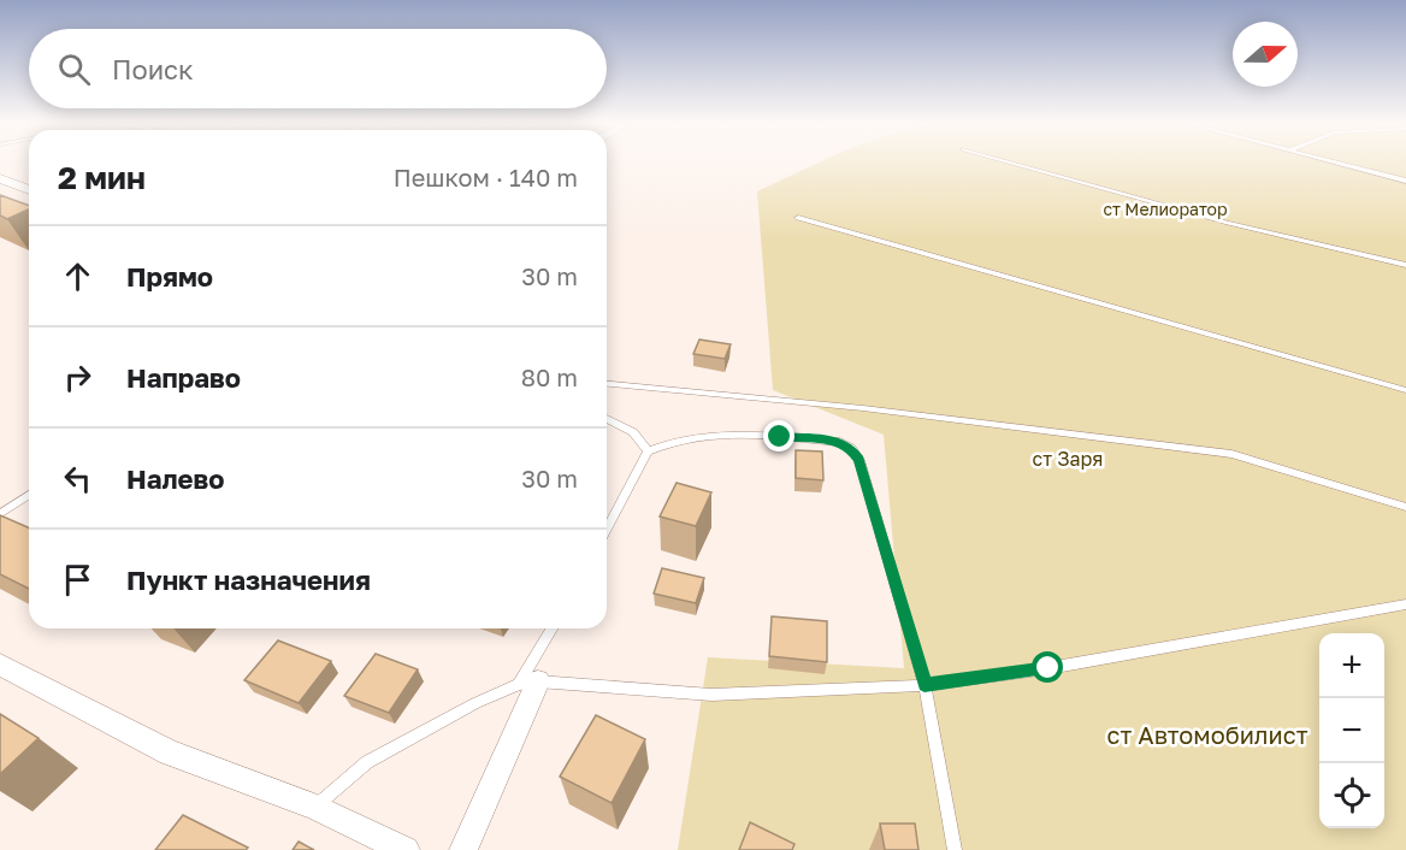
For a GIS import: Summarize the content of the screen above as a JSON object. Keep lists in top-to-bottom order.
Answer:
{
  "parks": ["ст Мелиоратор", "ст Заря", "ст Автомобилист"],
  "north": "right",
  "page": {
    "search": "Поиск",
    "heading": ["2 мин", "Пешком · 140 m"],
    "list": [
      ["Прямо", "30 m"],
      ["Направо", "80 m"],
      ["Налево", "30 m"],
      "Пункт назначения"
    ],
    "map_buttons": ["+", "−"]
  }
}
